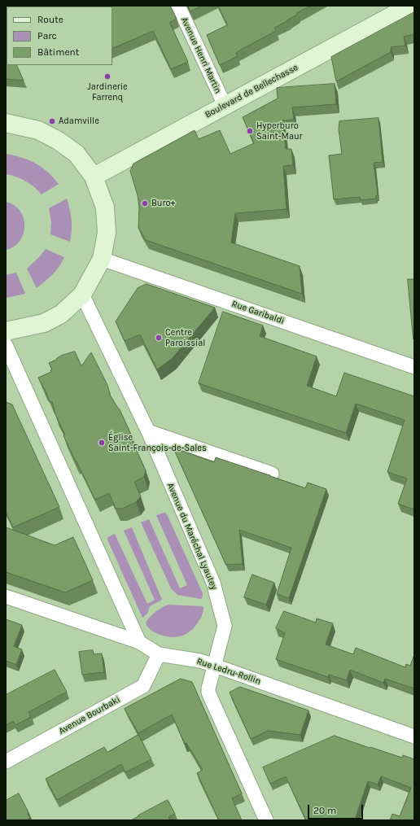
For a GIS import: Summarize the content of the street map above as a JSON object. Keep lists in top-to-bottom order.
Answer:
{
  "streets": {
    "street": [
      "Avenue Henri Martin",
      "Boulevard de Bellechasse",
      "Rue Garibaldi",
      "Avenue du Maréchal Lyautey",
      "Rue Ledru-Rollin",
      "Avenue Bourbaki"
    ]
  },
  "crossings": [
    ["Avenue Henri Martin", "Boulevard de Bellechasse"],
    ["Avenue du Maréchal Lyautey", "Rue Ledru-Rollin"],
    ["Rue Ledru-Rollin", "Avenue Bourbaki"]
  ],
  "places": [
    "Jardinerie Farrenq",
    "Adamville",
    "Hyperburo Saint-Maur",
    "Buro+",
    "Centre Paroissial",
    "Église Saint-François-de-Sales"
  ],
  "legend": ["Route", "Parc", "Bâtiment"],
  "scale_bar": "20 m"
}
